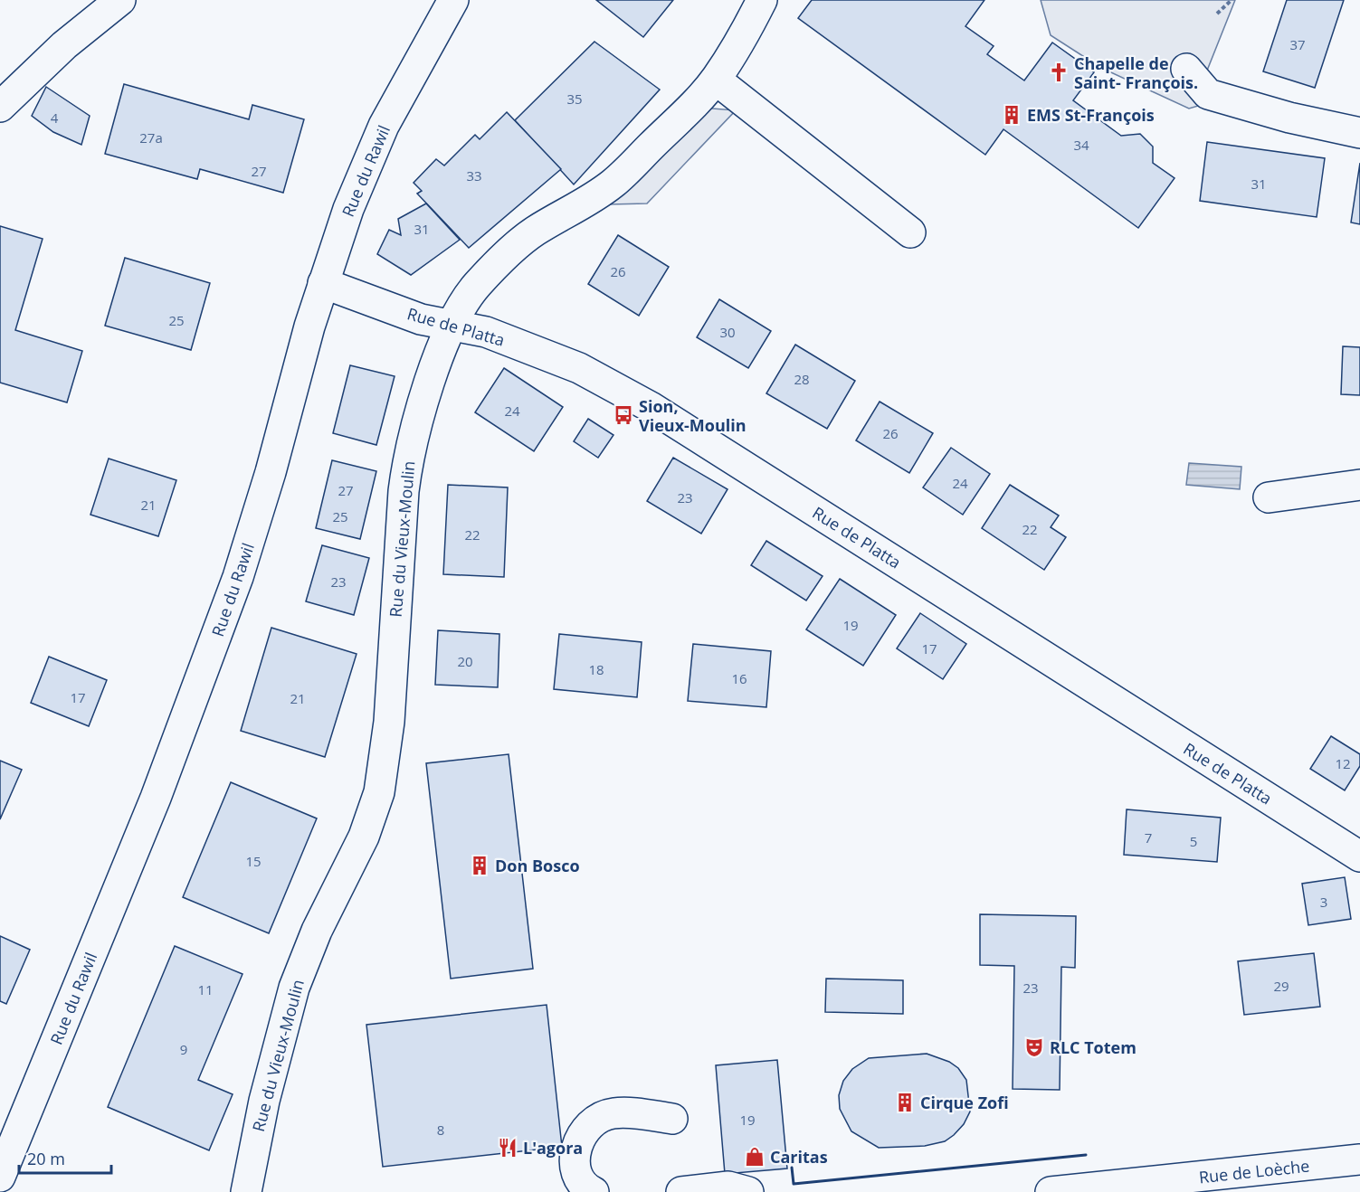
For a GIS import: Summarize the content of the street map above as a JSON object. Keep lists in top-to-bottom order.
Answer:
{
  "streets": {
    "street": [
      "Rue du Rawil",
      "Rue de Platta",
      "Rue du Vieux-Moulin",
      "Rue de Loèche"
    ]
  },
  "crossings": [
    ["Rue du Rawil", "Rue de Platta"],
    ["Rue de Platta", "Rue du Vieux-Moulin"]
  ],
  "places": {
    "church": ["Chapelle de Saint- François."],
    "building": ["EMS St-François", "Don Bosco", "Cirque Zofi"],
    "bus stop": ["Sion, Vieux-Moulin"],
    "theatre": ["RLC Totem"],
    "restaurant": ["L'agora"],
    "shop": ["Caritas"]
  },
  "house_numbers": [
    "37",
    "35",
    "4",
    "27a",
    "34",
    "27",
    "33",
    "31",
    "31",
    "26",
    "25",
    "30",
    "28",
    "24",
    "26",
    "24",
    "27",
    "23",
    "21",
    "25",
    "22",
    "22",
    "23",
    "19",
    "17",
    "20",
    "18",
    "16",
    "17",
    "21",
    "12",
    "7",
    "5",
    "15",
    "3",
    "29",
    "23",
    "11",
    "9",
    "19",
    "8"
  ],
  "scale_bar": "20 m"
}
